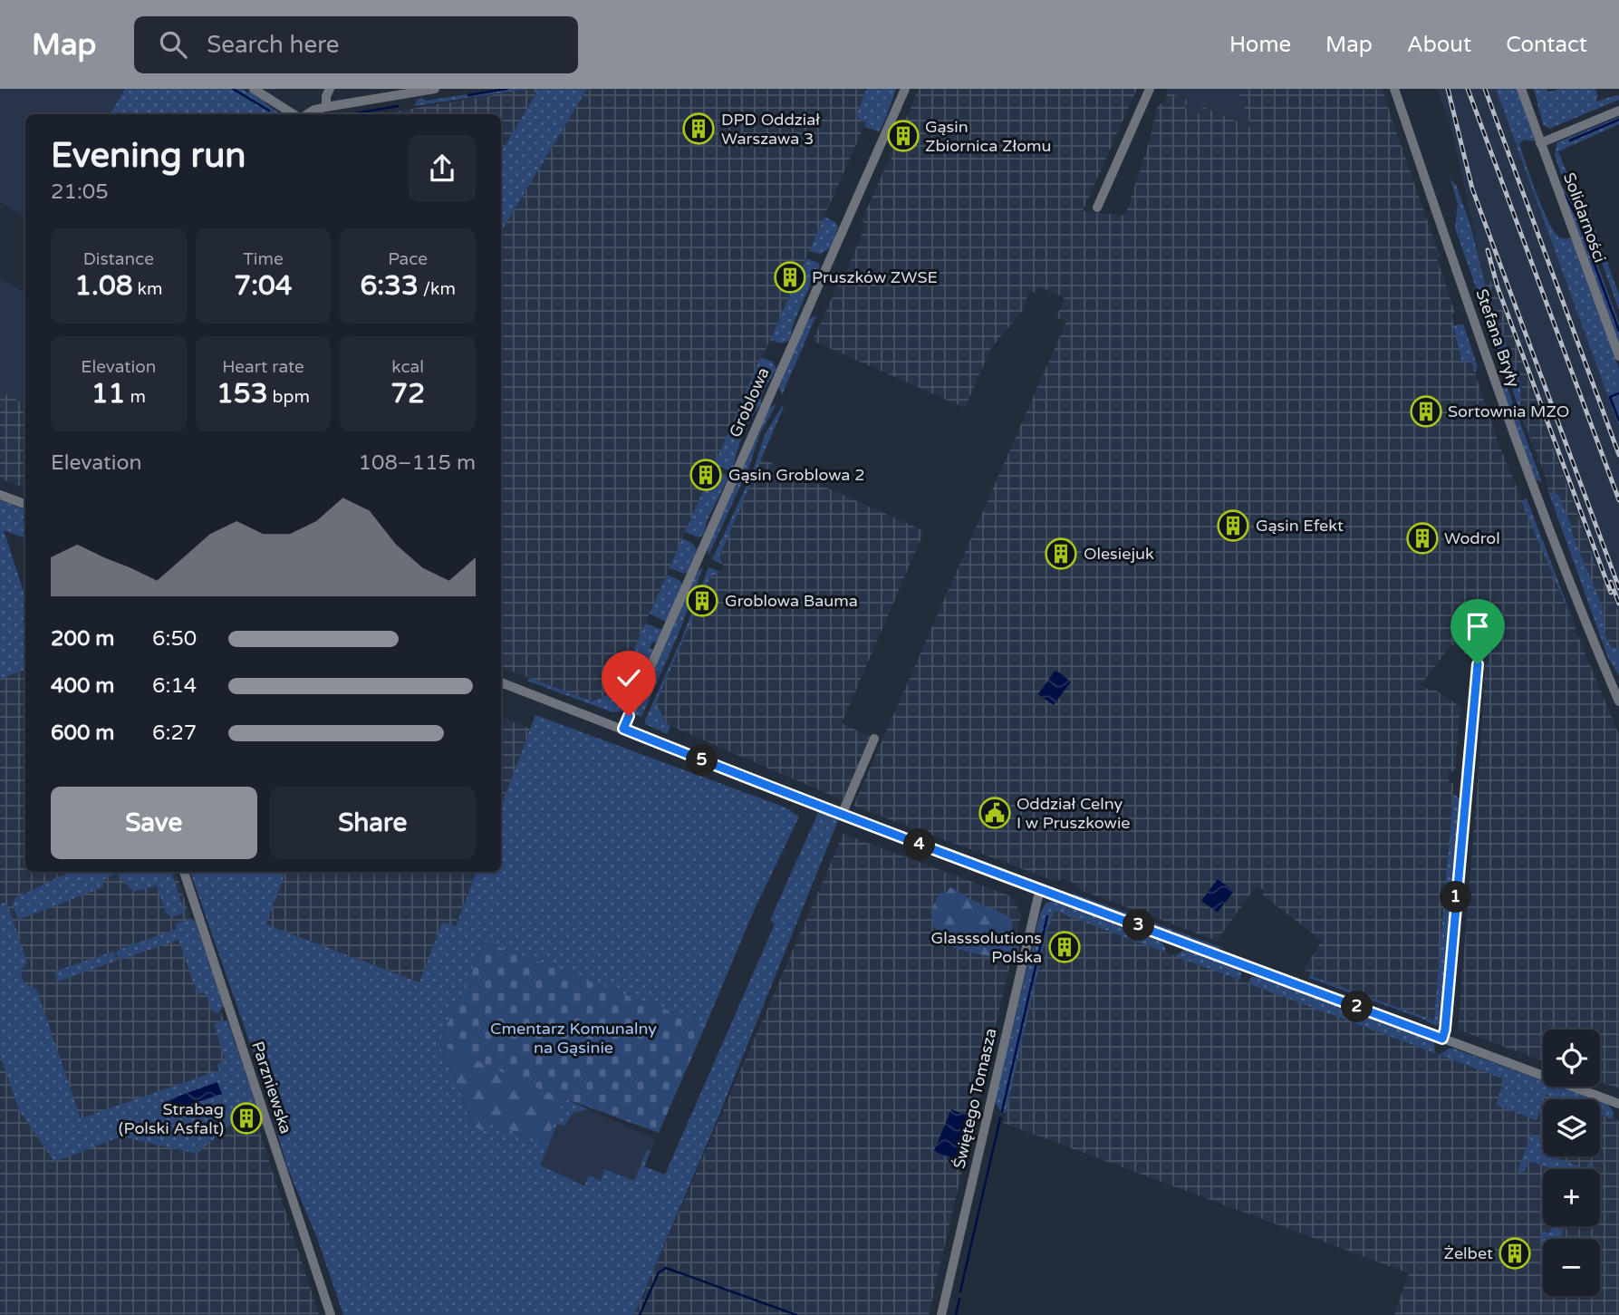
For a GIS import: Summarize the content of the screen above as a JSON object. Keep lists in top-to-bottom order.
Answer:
{
  "streets": {
    "street": [
      "Solidarności",
      "Stefana Bryły",
      "Groblowa",
      "Parzniewska",
      "Świętego Tomasza"
    ]
  },
  "parks": ["Cmentarz Komunalny na Gąsinie"],
  "places": {
    "building": [
      "DPD Oddział Warszawa 3",
      "Gąsin Zbiornica Złomu",
      "Pruszków ZWSE",
      "Sortownia MZO",
      "Gąsin Groblowa 2",
      "Gąsin Efekt",
      "Wodrol",
      "Olesiejuk",
      "Groblowa Bauma",
      "Glasssolutions Polska",
      "Strabag (Polski Asfalt)",
      "Żelbet"
    ],
    "public building": ["Oddział Celny I w Pruszkowie"]
  },
  "page": {
    "header": "Map",
    "search": "Search here",
    "nav": [
      "Home",
      "Map",
      "About",
      "Contact"
    ],
    "heading": ["Evening run", "21:05"],
    "stats": [
      ["Distance", "1.08 km"],
      ["Time", "7:04"],
      ["Pace", "6:33 /km"],
      ["Elevation", "11 m"],
      ["Heart rate", "153 bpm"],
      ["kcal", "72"]
    ],
    "chart": ["Elevation", "108–115 m"],
    "list": [
      {
        "name": "200 m",
        "note": "6:50"
      },
      {
        "name": "400 m",
        "note": "6:14"
      },
      {
        "name": "600 m",
        "note": "6:27"
      }
    ],
    "pins": [
      "5",
      "4",
      "1",
      "3",
      "2"
    ],
    "buttons": ["Save", "Share"],
    "map_buttons": ["+", "−"]
  }
}
